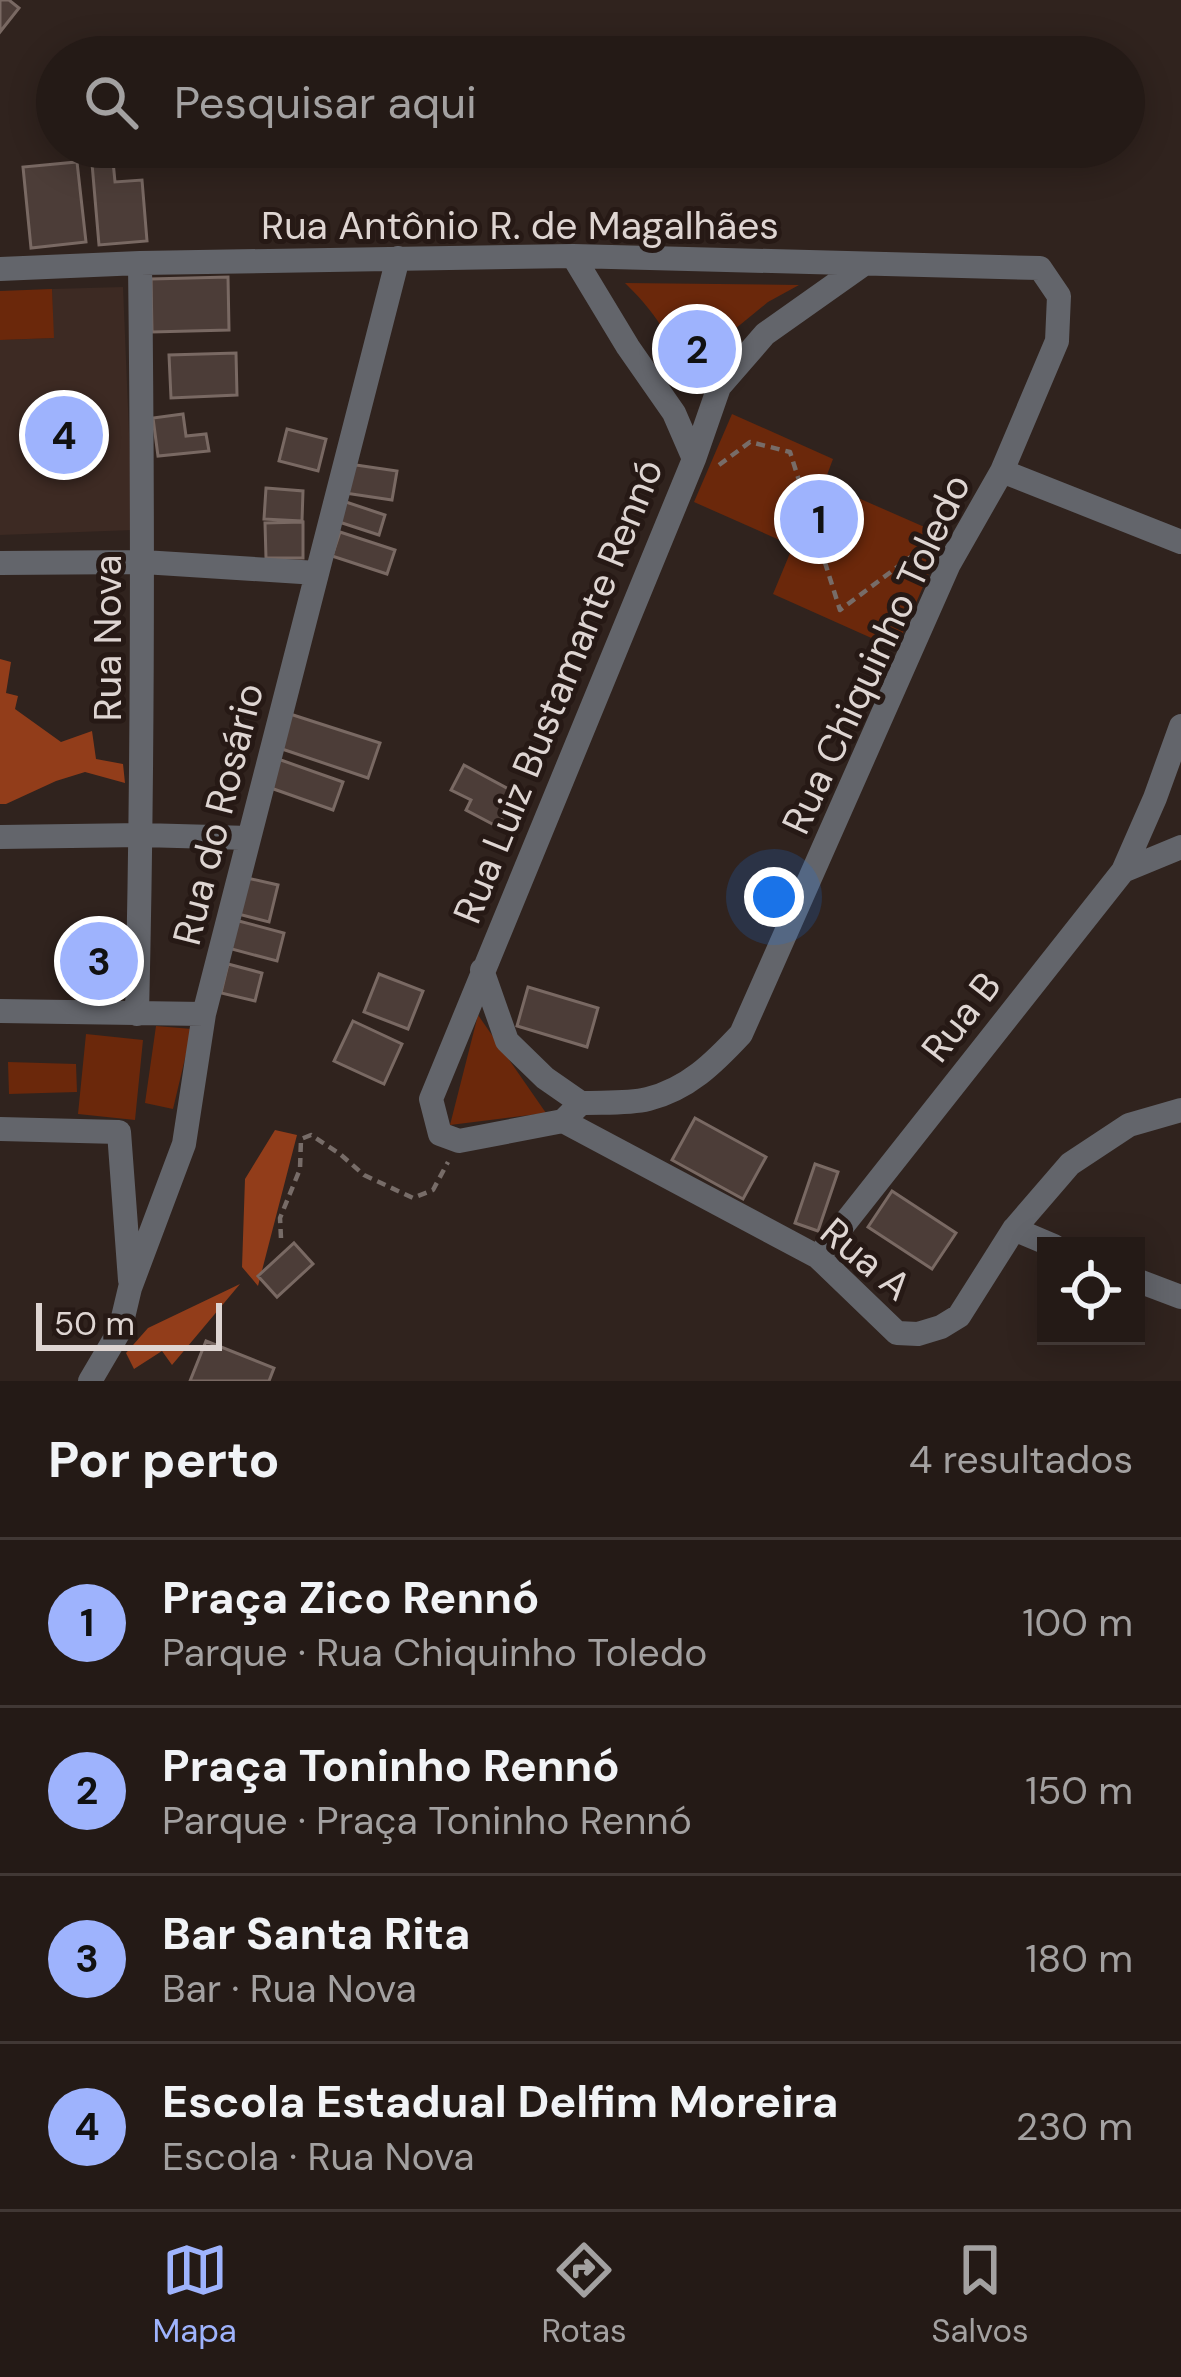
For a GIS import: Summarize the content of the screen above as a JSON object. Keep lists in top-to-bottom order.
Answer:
{
  "streets": {
    "street": [
      "Rua Antônio R. de Magalhães",
      "Rua Nova",
      "Rua Chiquinho Toledo",
      "Rua Luiz Bustamante Rennó",
      "Rua do Rosário",
      "Rua B",
      "Rua A"
    ]
  },
  "crossings": [
    ["Rua Antônio R. de Magalhães", "Rua Nova"],
    ["Rua Antônio R. de Magalhães", "Rua Chiquinho Toledo"],
    ["Rua Antônio R. de Magalhães", "Rua Luiz Bustamante Rennó"],
    ["Rua Antônio R. de Magalhães", "Rua do Rosário"],
    ["Rua Chiquinho Toledo", "Rua Luiz Bustamante Rennó"],
    ["Rua Chiquinho Toledo", "Rua A"],
    ["Rua Luiz Bustamante Rennó", "Rua A"],
    ["Rua B", "Rua A"]
  ],
  "scale_bar": "50 m",
  "page": {
    "search": "Pesquisar aqui",
    "pins": [
      "2",
      "4",
      "1",
      "3"
    ],
    "scale": "50 m",
    "heading": ["Por perto", "4 resultados"],
    "list": [
      {
        "mark": "1",
        "name": "Praça Zico Rennó",
        "note": "Parque · Rua Chiquinho Toledo",
        "value": "100 m"
      },
      {
        "mark": "2",
        "name": "Praça Toninho Rennó",
        "note": "Parque · Praça Toninho Rennó",
        "value": "150 m"
      },
      {
        "mark": "3",
        "name": "Bar Santa Rita",
        "note": "Bar · Rua Nova",
        "value": "180 m"
      },
      {
        "mark": "4",
        "name": "Escola Estadual Delfim Moreira",
        "note": "Escola · Rua Nova",
        "value": "230 m"
      }
    ],
    "nav": ["Mapa", "Rotas", "Salvos"]
  }
}
